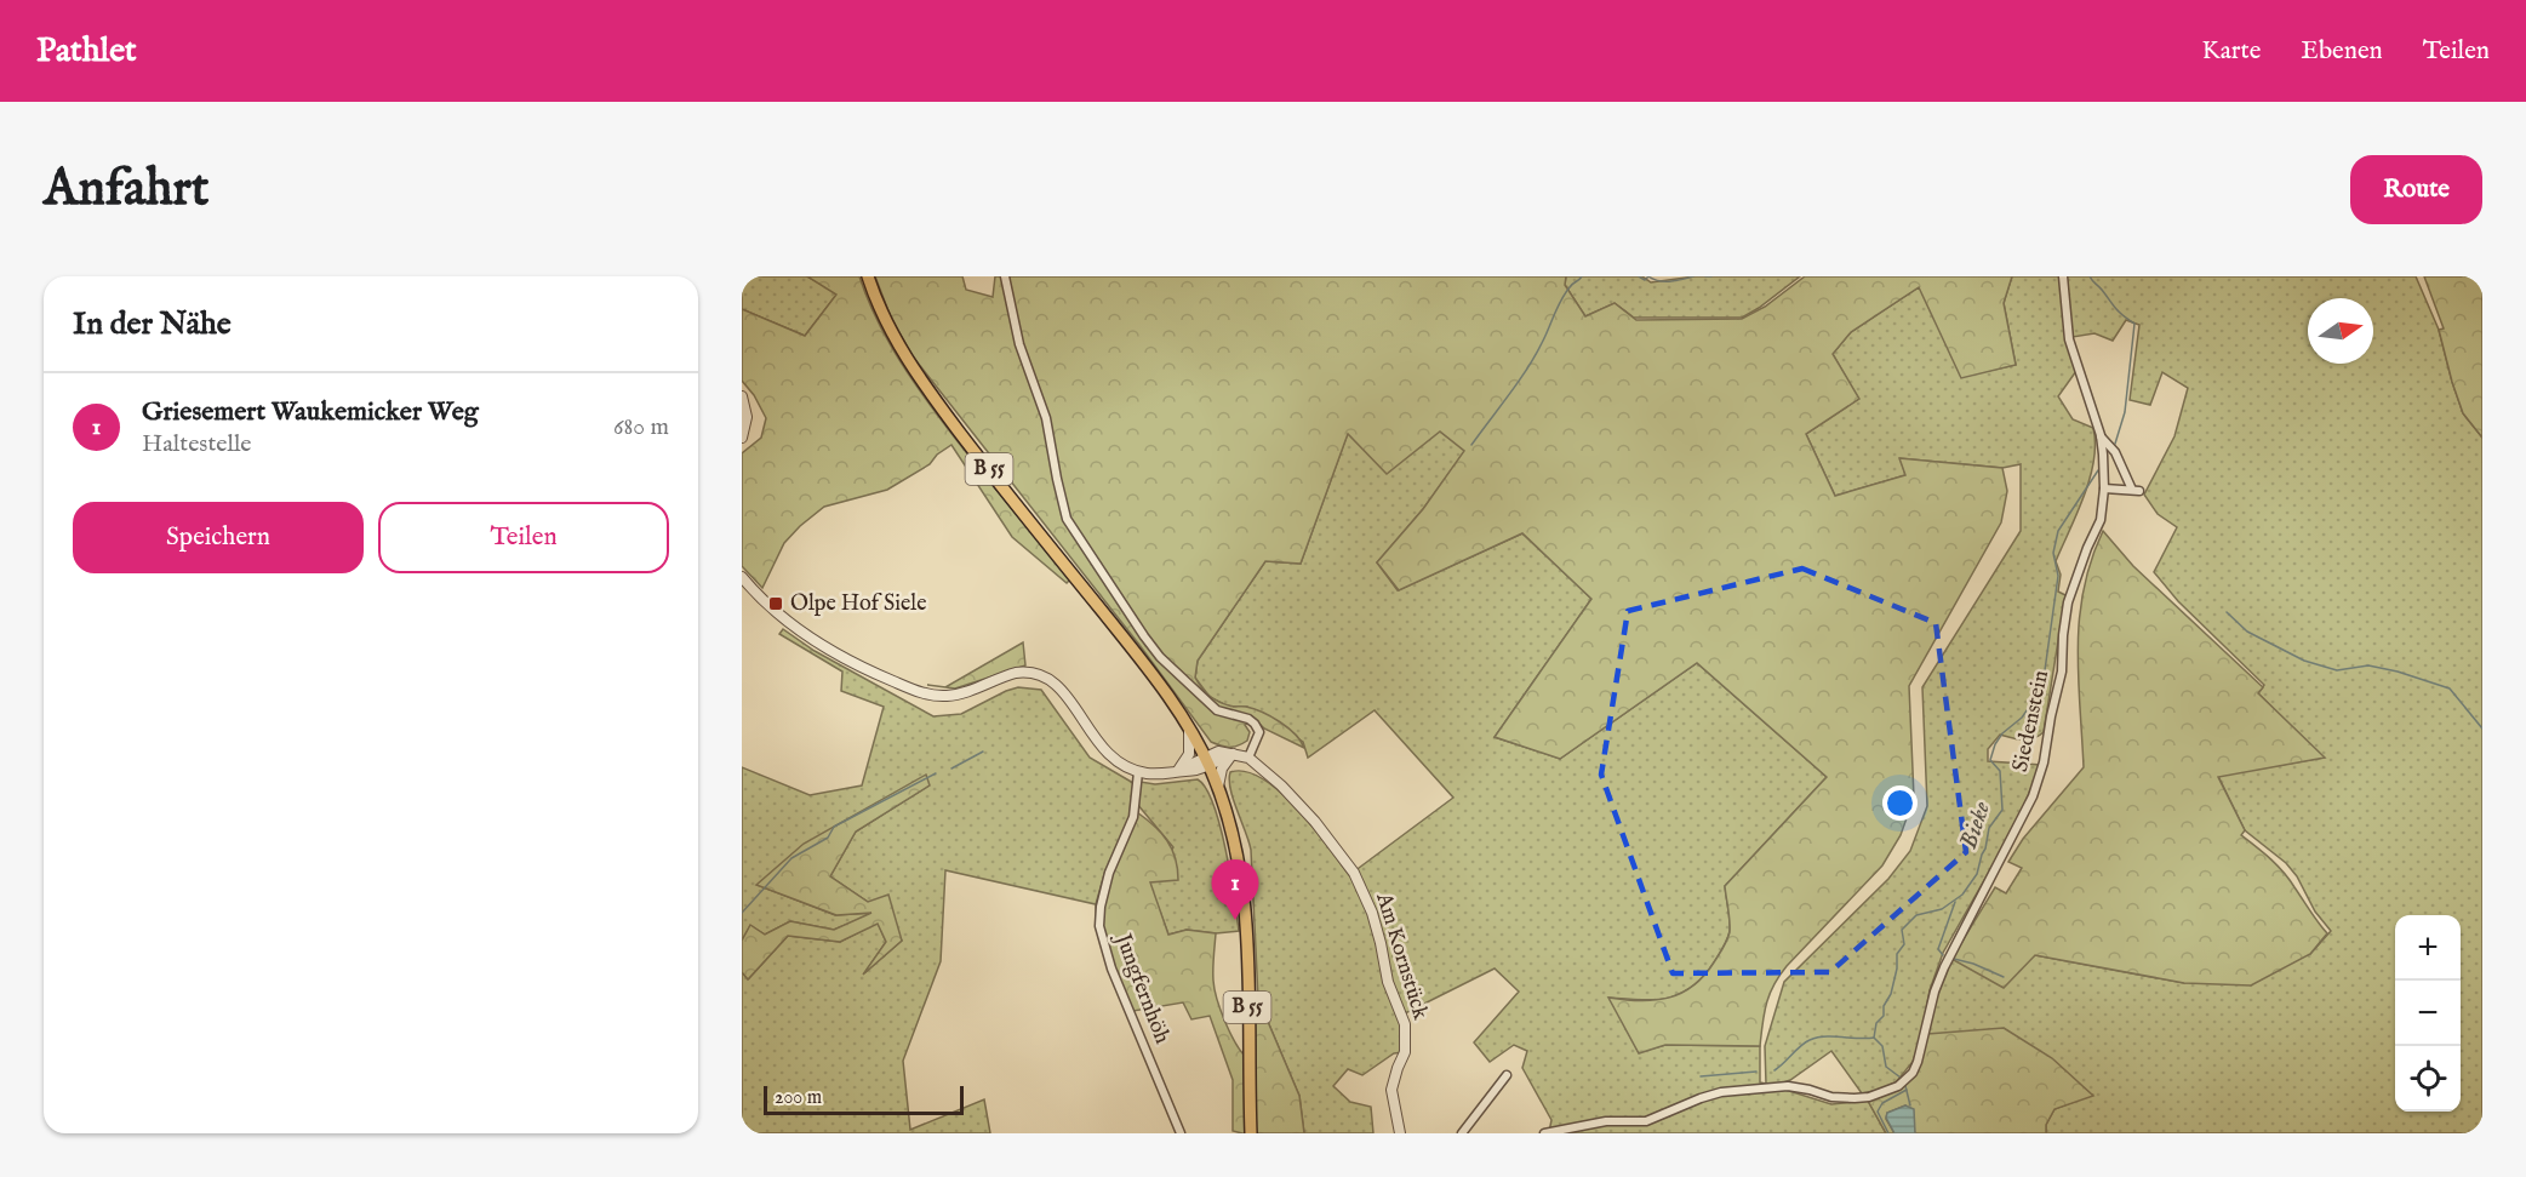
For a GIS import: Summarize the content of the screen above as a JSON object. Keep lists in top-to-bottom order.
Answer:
{
  "streets": {
    "main road": ["B 55"],
    "street": ["Siedenstein", "Am Kornstück", "Jungfernhöh"]
  },
  "crossings": [
    ["B 55", "Am Kornstück"]
  ],
  "water": ["Bieke"],
  "places": {
    "transit": ["Olpe Hof Siele"]
  },
  "scale_bar": "200 m",
  "north": "right",
  "page": {
    "header": "Pathlet",
    "nav": ["Karte", "Ebenen", "Teilen"],
    "buttons": [
      "Route",
      ["Speichern", "Teilen"]
    ],
    "title": "Anfahrt",
    "heading": "In der Nähe",
    "list": [
      {
        "mark": "1",
        "name": "Griesemert Waukemicker Weg",
        "note": "Haltestelle",
        "value": "680 m"
      }
    ],
    "pins": "1",
    "map_buttons": ["+", "−"],
    "scale": "200 m"
  }
}
